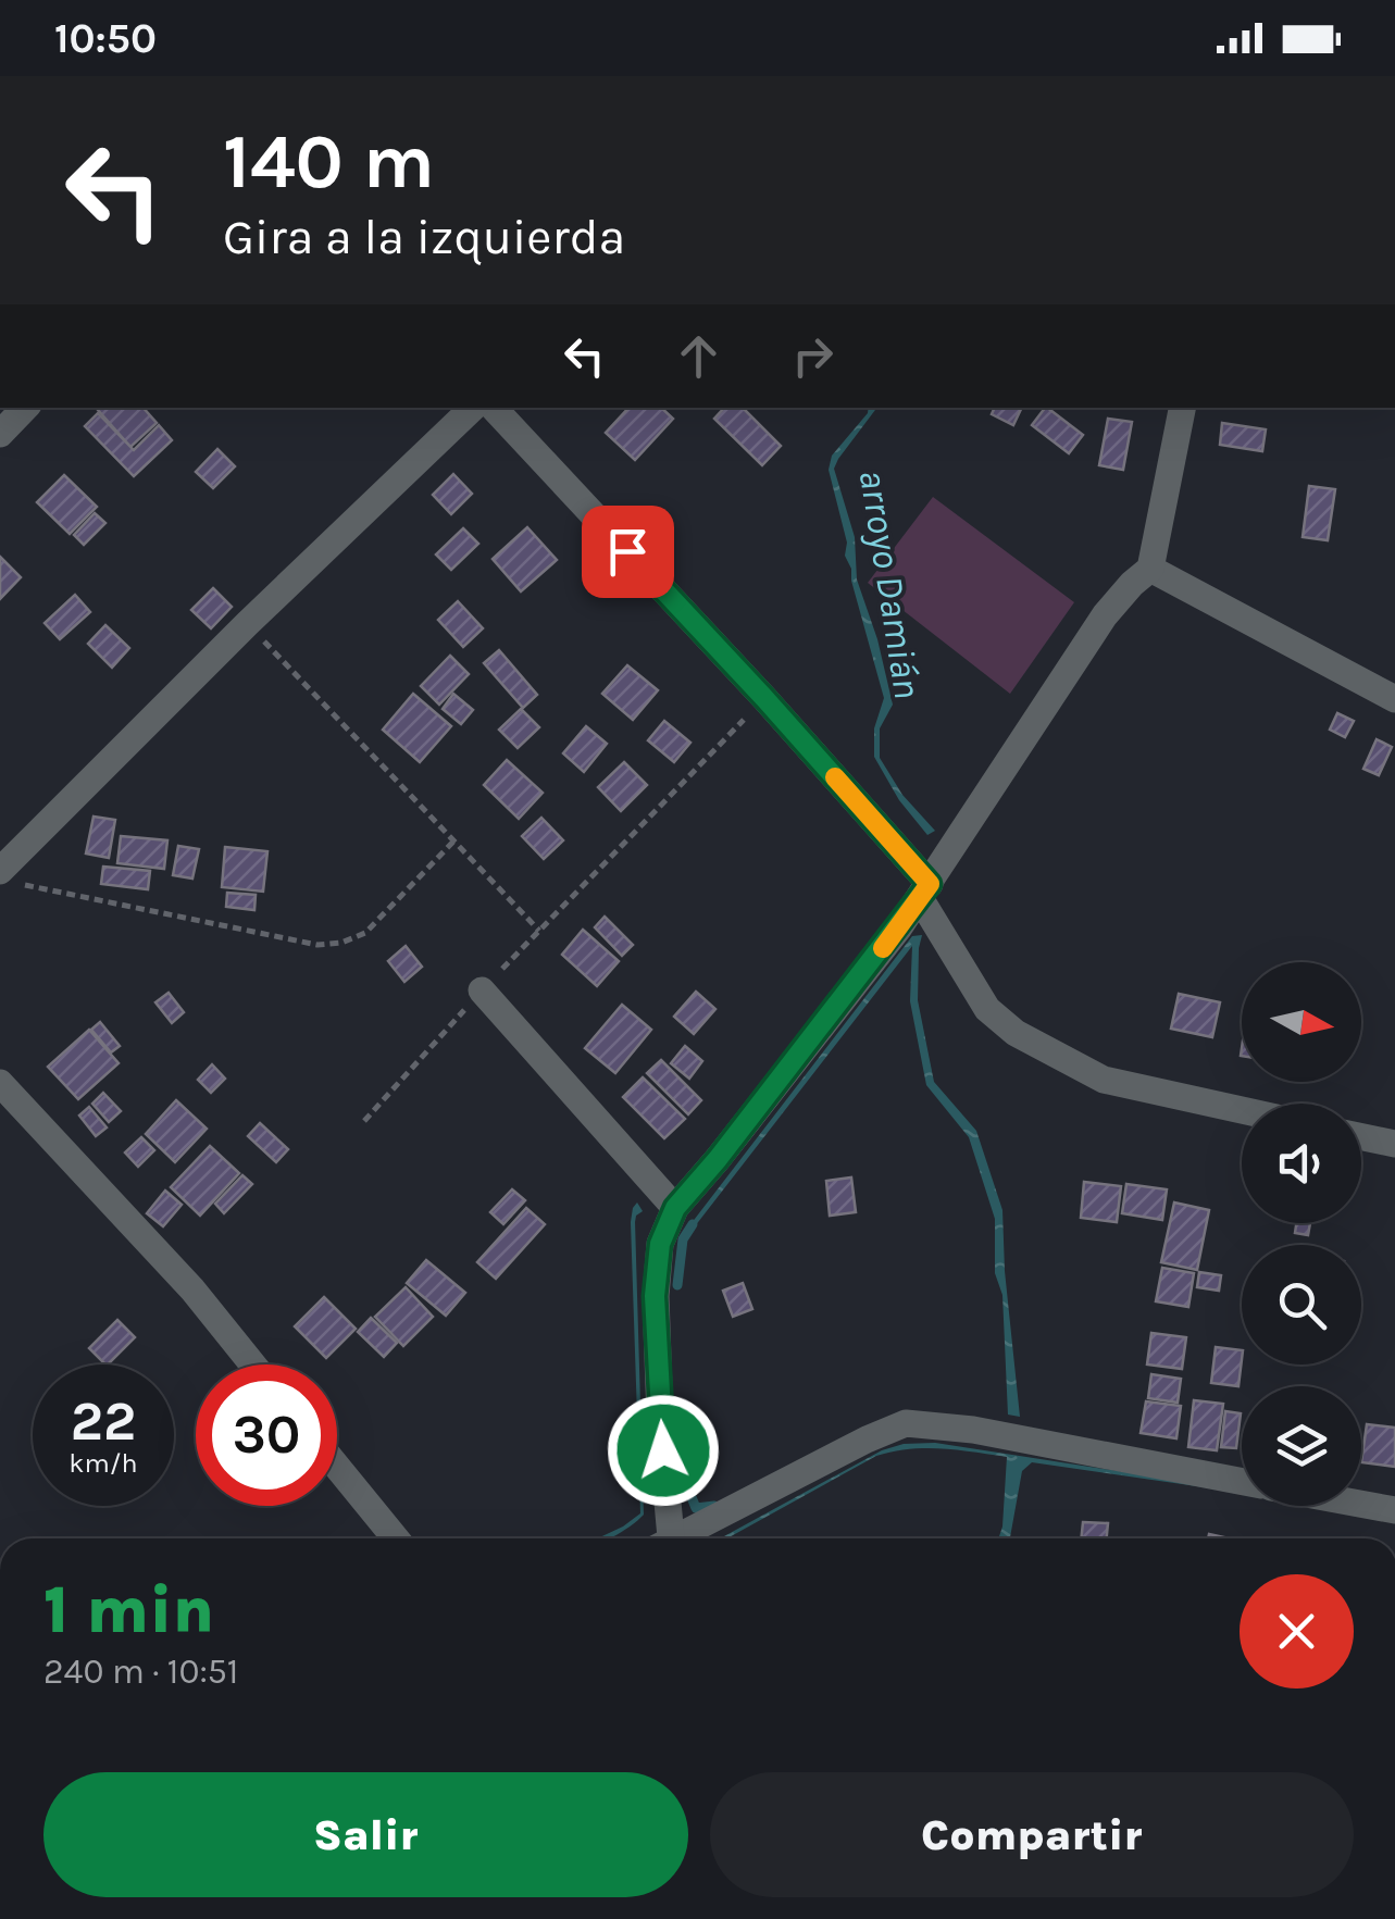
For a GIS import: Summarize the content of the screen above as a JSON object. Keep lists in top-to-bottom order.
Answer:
{
  "water": ["arroyo Damián"],
  "north": "right",
  "page": {
    "status": "10:50",
    "turn": ["140 m", "Gira a la izquierda"],
    "speed": "22 km/h",
    "limit": "30",
    "heading": ["1 min", "240 m · 10:51"],
    "buttons": ["Salir", "Compartir"]
  }
}
